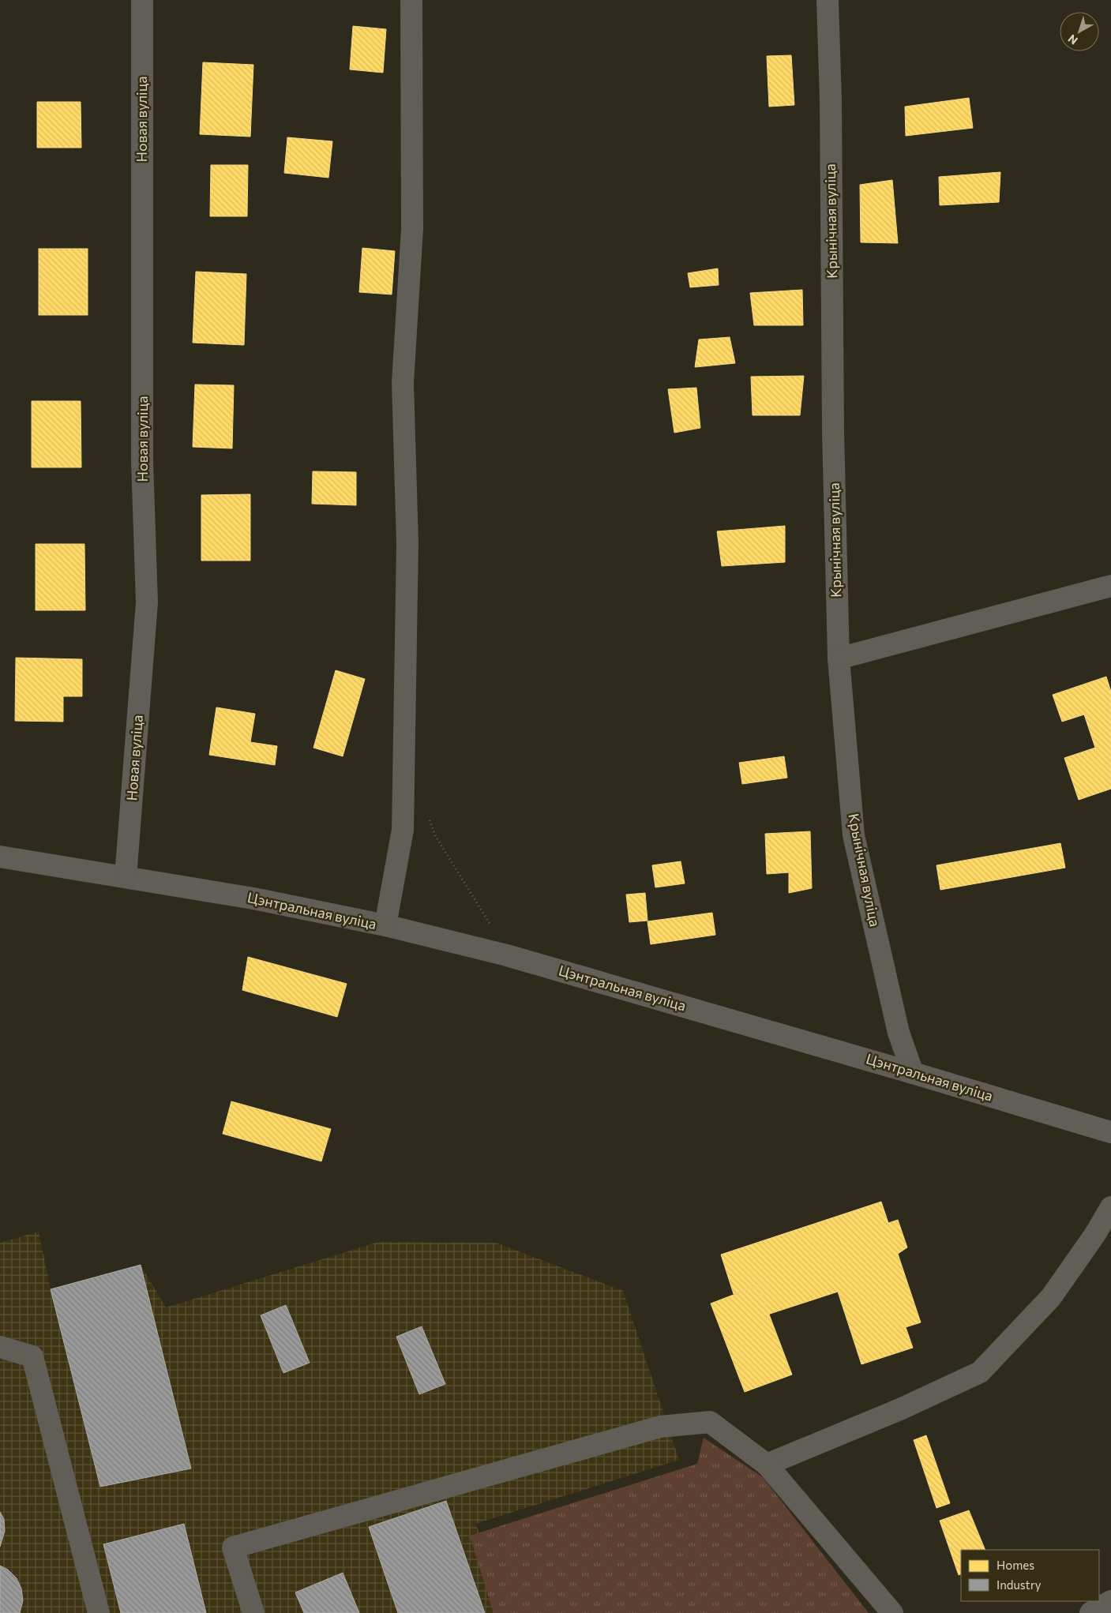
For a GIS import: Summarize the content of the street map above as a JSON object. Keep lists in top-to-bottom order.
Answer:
{
  "streets": {
    "street": ["Новая вуліца", "Крынічная вуліца", "Цэнтральная вуліца"]
  },
  "crossings": [
    ["Новая вуліца", "Цэнтральная вуліца"],
    ["Крынічная вуліца", "Цэнтральная вуліца"]
  ],
  "legend": ["Homes", "Industry"],
  "north": "bottom left"
}
